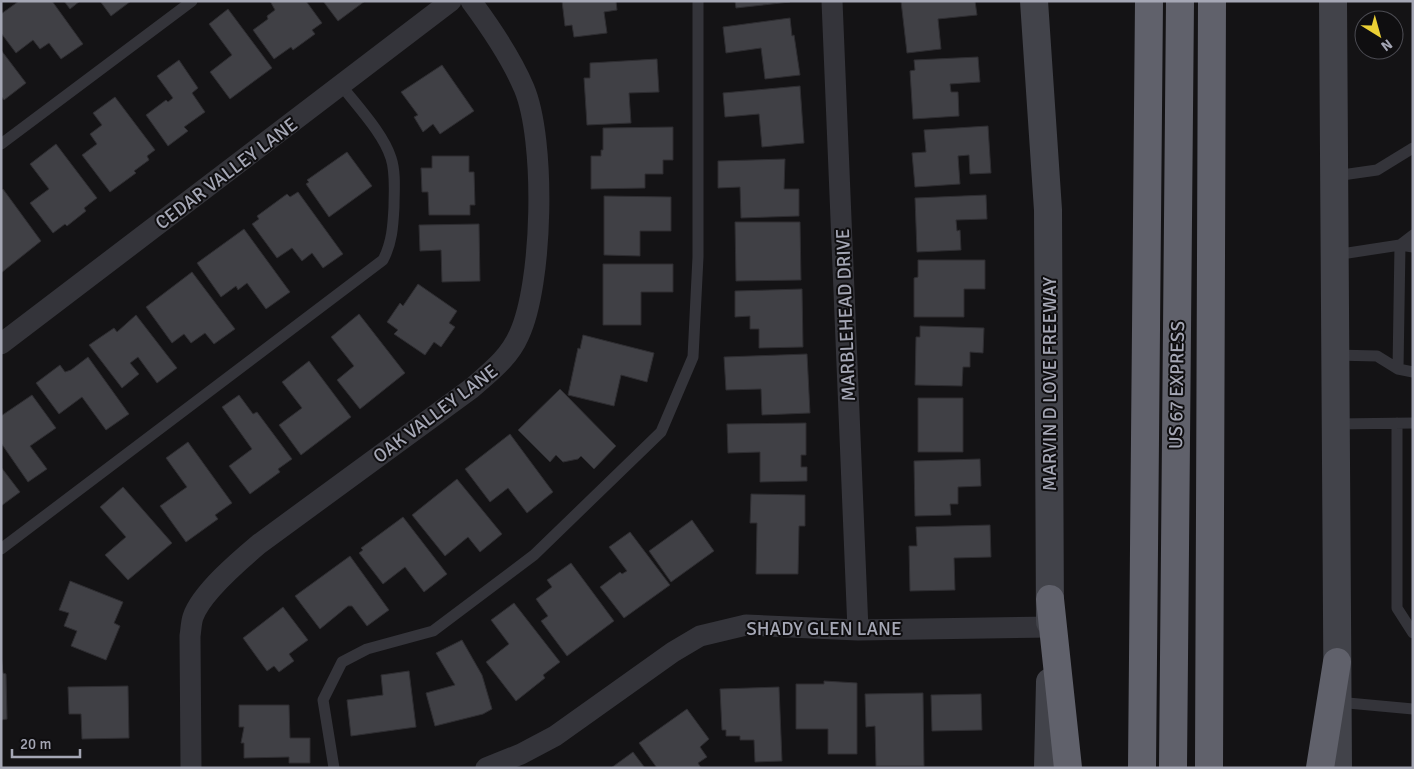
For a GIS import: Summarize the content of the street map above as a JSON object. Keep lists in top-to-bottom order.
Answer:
{
  "streets": {
    "highway": ["US 67 EXPRESS"],
    "main road": ["MARVIN D LOVE FREEWAY"],
    "street": [
      "CEDAR VALLEY LANE",
      "MARBLEHEAD DRIVE",
      "OAK VALLEY LANE",
      "SHADY GLEN LANE"
    ]
  },
  "crossings": [
    ["MARBLEHEAD DRIVE", "SHADY GLEN LANE"],
    ["MARVIN D LOVE FREEWAY", "SHADY GLEN LANE"]
  ],
  "scale_bar": "20 m",
  "north": "bottom right"
}
